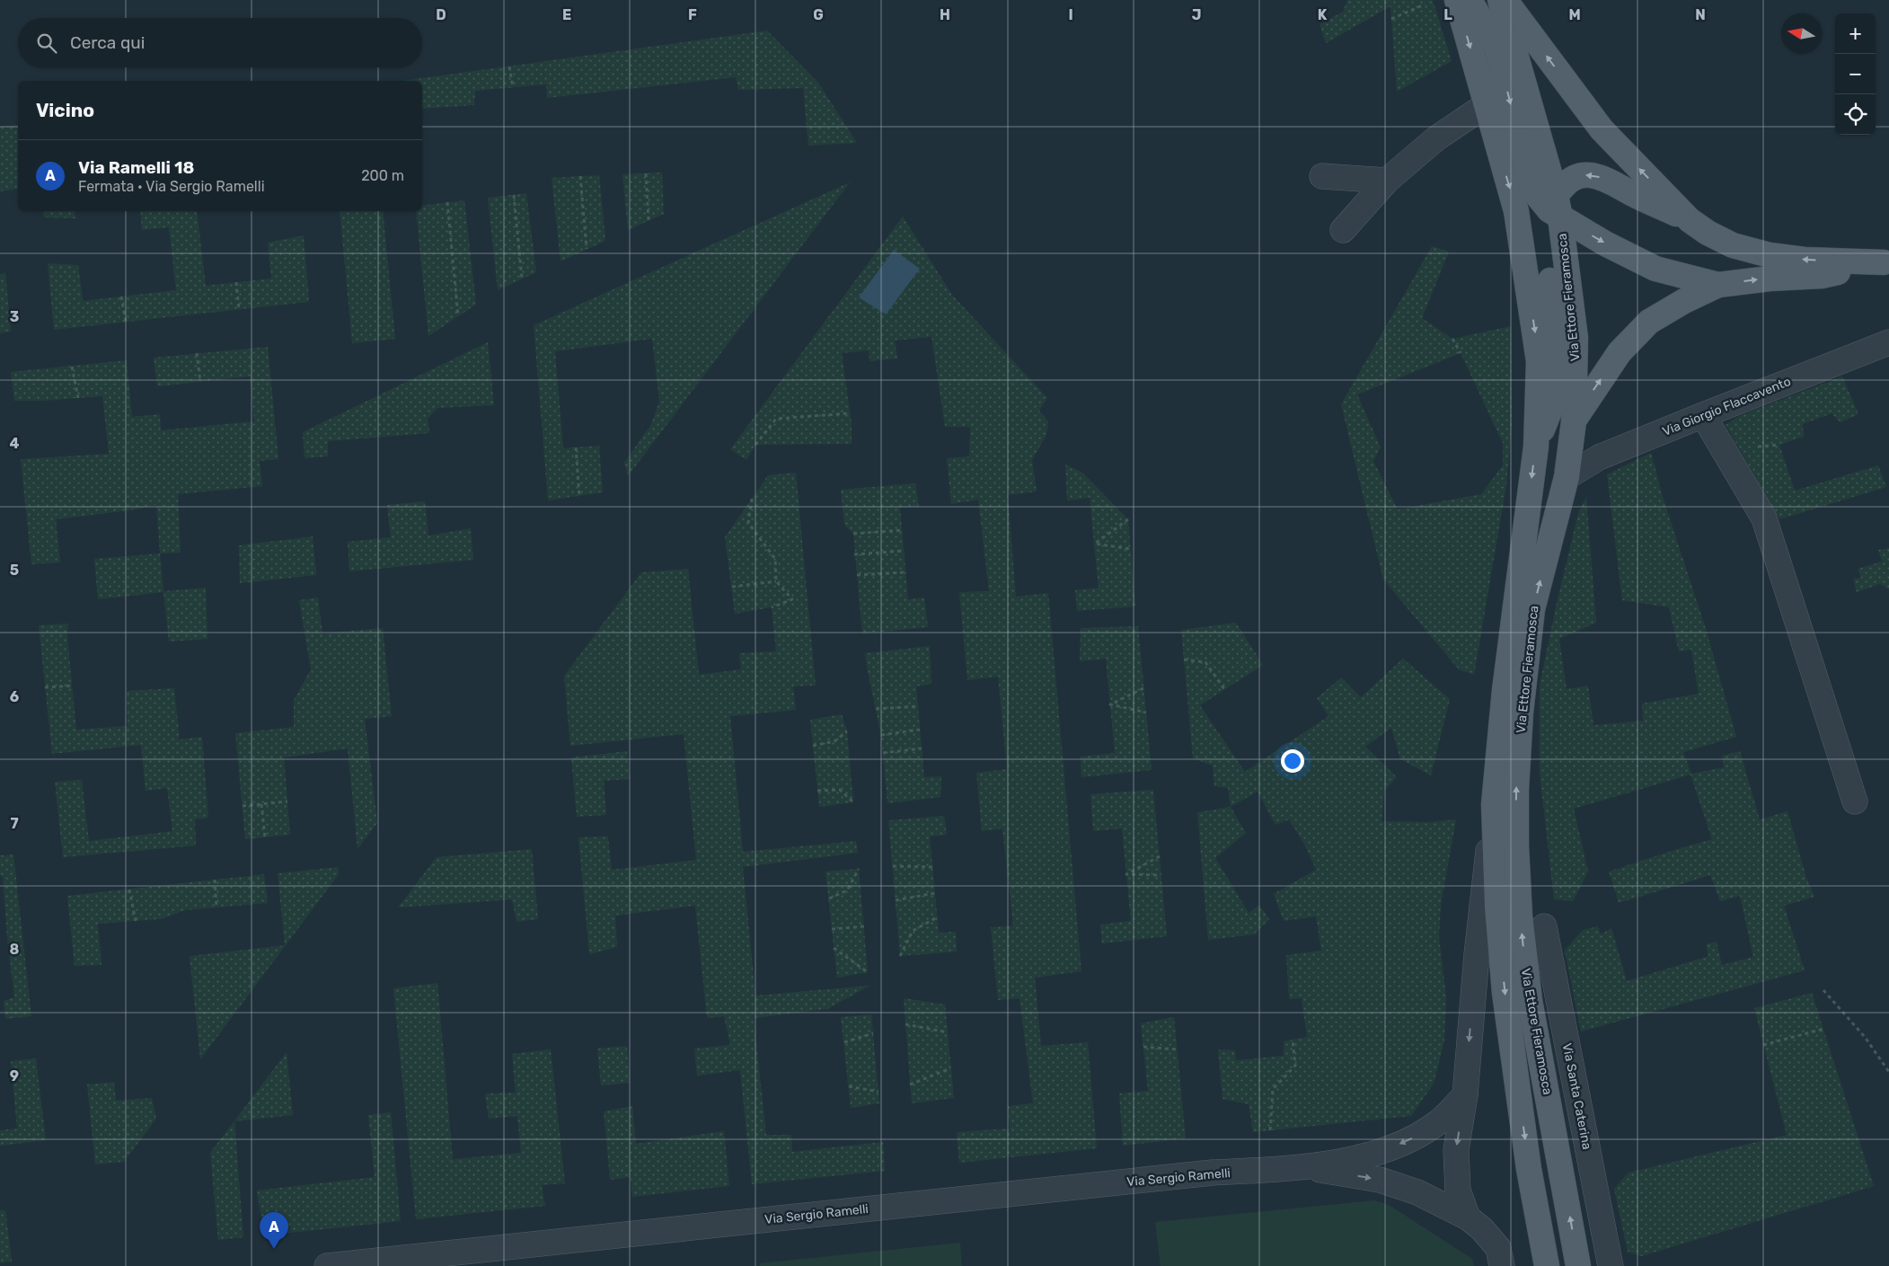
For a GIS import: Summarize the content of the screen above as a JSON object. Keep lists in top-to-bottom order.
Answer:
{
  "streets": {
    "main road": ["Via Ettore Fieramosca"],
    "street": ["Via Giorgio Flaccavento", "Via Santa Caterina", "Via Sergio Ramelli"]
  },
  "crossings": [
    ["Via Ettore Fieramosca", "Via Giorgio Flaccavento"]
  ],
  "north": "left",
  "page": {
    "map_buttons": ["+", "−"],
    "search": "Cerca qui",
    "heading": "Vicino",
    "list": [
      {
        "mark": "A",
        "name": "Via Ramelli 18",
        "note": "Fermata · Via Sergio Ramelli",
        "value": "200 m"
      }
    ],
    "pins": "A"
  },
  "grid": {
    "columns": [
      "D",
      "E",
      "F",
      "G",
      "H",
      "I",
      "J",
      "K",
      "L",
      "M",
      "N"
    ],
    "rows": [
      "3",
      "4",
      "5",
      "6",
      "7",
      "8",
      "9"
    ]
  }
}
